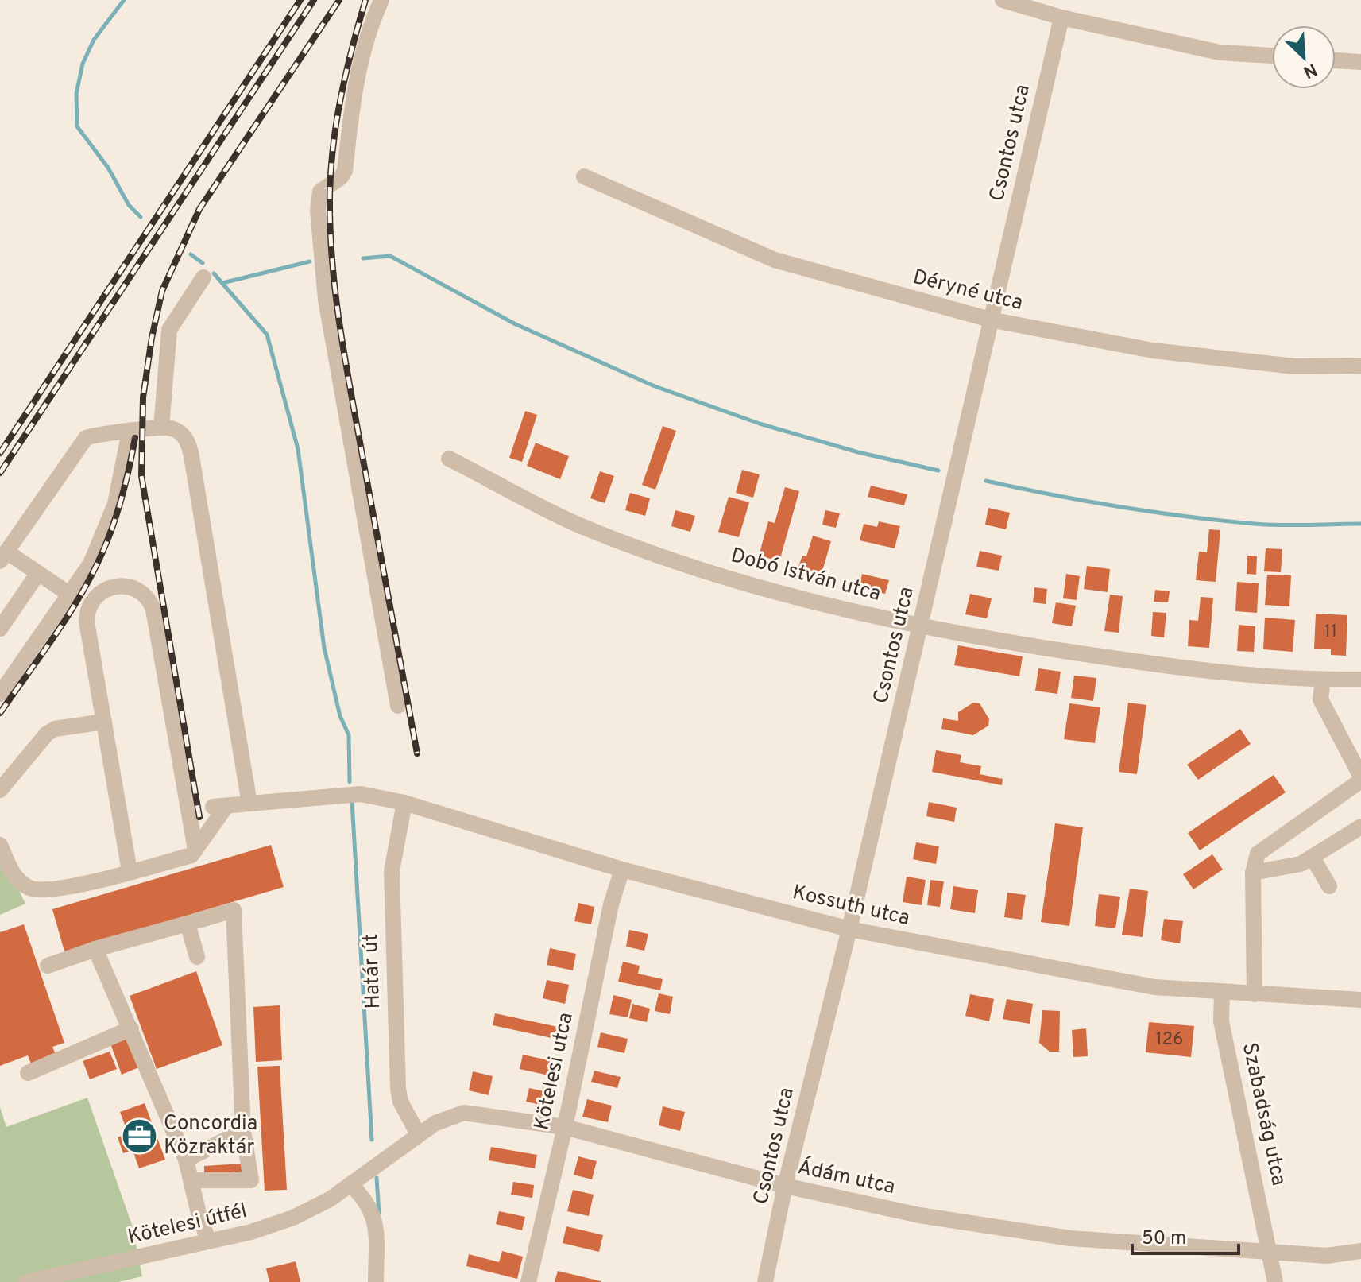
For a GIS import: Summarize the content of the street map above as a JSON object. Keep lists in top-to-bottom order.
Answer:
{
  "streets": {
    "street": [
      "Csontos utca",
      "Déryné utca",
      "Dobó István utca",
      "Kossuth utca",
      "Határ út",
      "Kötelesi utca",
      "Szabadság utca",
      "Ádám utca",
      "Kötelesi útfél"
    ]
  },
  "crossings": [
    ["Csontos utca", "Déryné utca"],
    ["Csontos utca", "Dobó István utca"],
    ["Csontos utca", "Kossuth utca"],
    ["Csontos utca", "Ádám utca"],
    ["Kossuth utca", "Határ út"],
    ["Kossuth utca", "Kötelesi utca"],
    ["Kossuth utca", "Szabadság utca"],
    ["Határ út", "Ádám utca"],
    ["Kötelesi utca", "Ádám utca"],
    ["Szabadság utca", "Ádám utca"],
    ["Ádám utca", "Kötelesi útfél"]
  ],
  "places": {
    "office": ["Concordia Közraktár"]
  },
  "house_numbers": ["11", "126"],
  "scale_bar": "50 m",
  "north": "bottom right"
}
